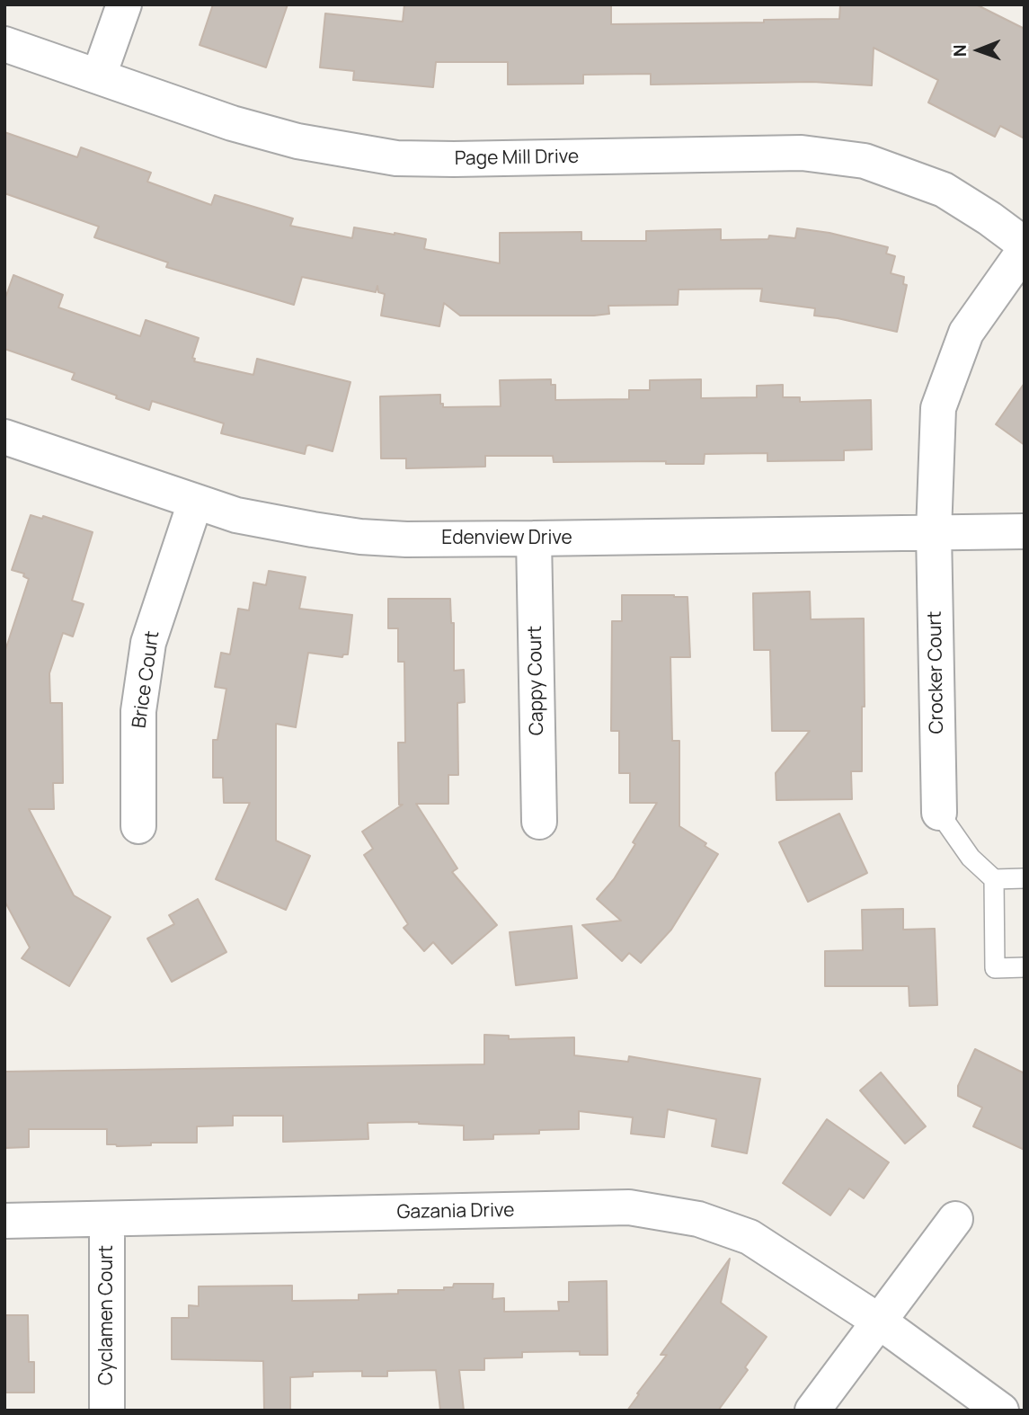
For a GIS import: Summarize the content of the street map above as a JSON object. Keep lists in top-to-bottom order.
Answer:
{
  "streets": {
    "street": [
      "Page Mill Drive",
      "Edenview Drive",
      "Crocker Court",
      "Brice Court",
      "Cappy Court",
      "Gazania Drive",
      "Cyclamen Court"
    ]
  },
  "crossings": [
    ["Edenview Drive", "Crocker Court"],
    ["Edenview Drive", "Brice Court"],
    ["Edenview Drive", "Cappy Court"],
    ["Gazania Drive", "Cyclamen Court"]
  ],
  "north": "left"
}
